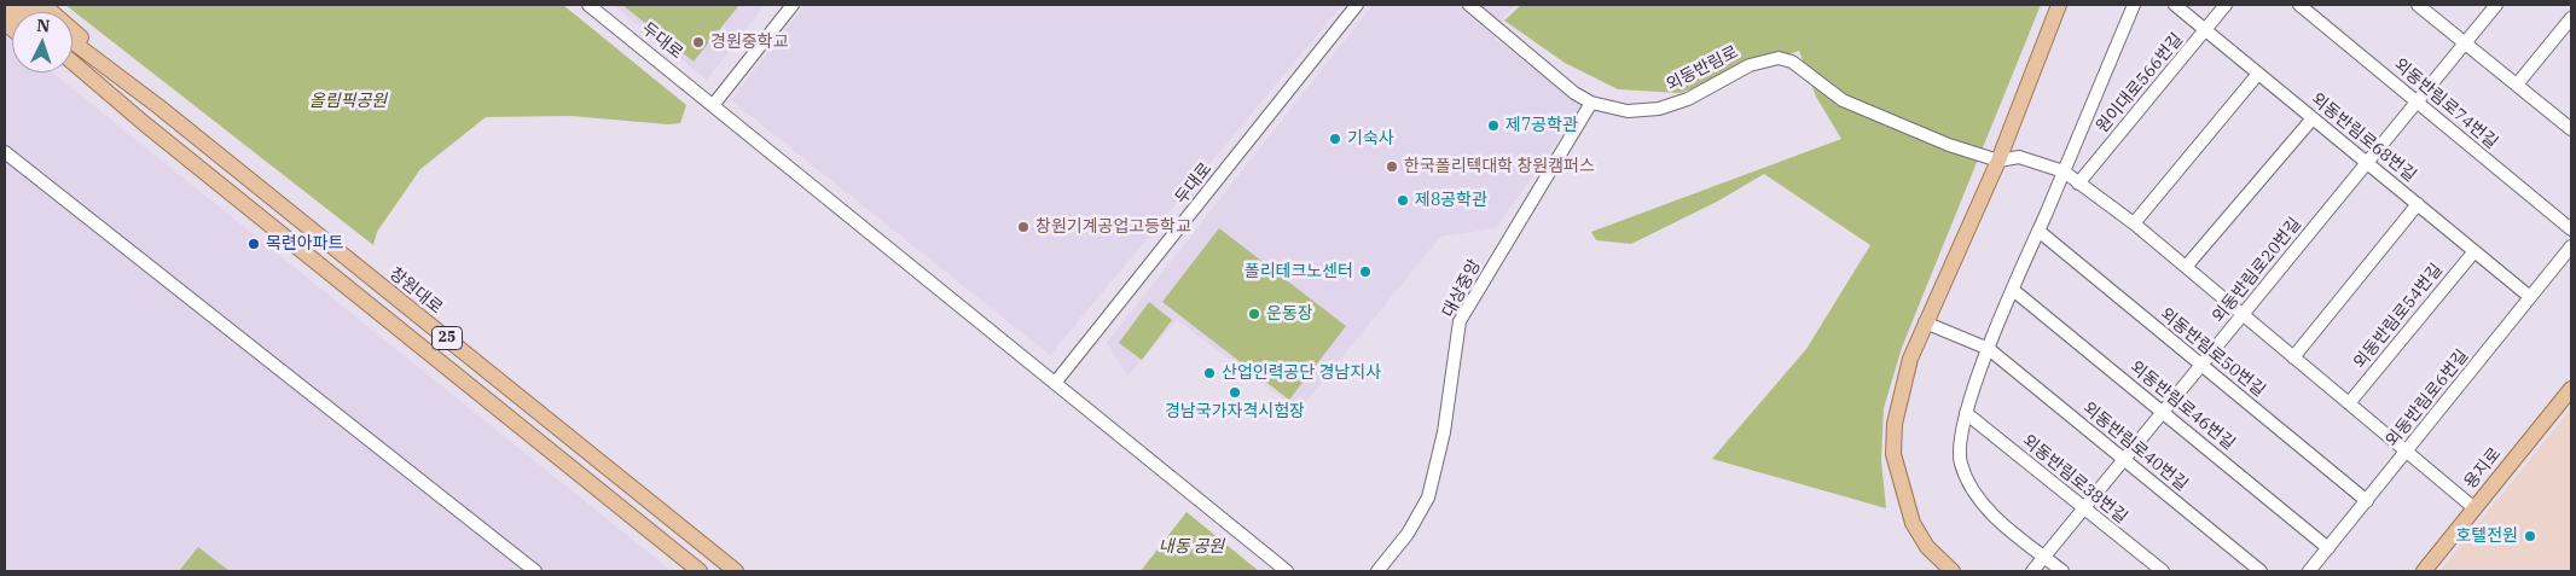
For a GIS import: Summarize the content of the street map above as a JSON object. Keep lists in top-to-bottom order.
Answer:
{
  "streets": {
    "main road": ["창원대로", "25", "용지로"],
    "street": [
      "두대로",
      "외동반림로",
      "원이대로566번길",
      "외동반림로74번길",
      "외동반림로68번길",
      "외동반림로20번길",
      "대상중앙",
      "외동반림로54번길",
      "외동반림로50번길",
      "외동반림로6번길",
      "외동반림로46번길",
      "외동반림로40번길",
      "외동반림로38번길"
    ]
  },
  "crossings": [
    ["외동반림로", "대상중앙"],
    ["원이대로566번길", "외동반림로68번길"],
    ["외동반림로74번길", "외동반림로20번길"],
    ["외동반림로68번길", "외동반림로20번길"],
    ["외동반림로68번길", "외동반림로54번길"],
    ["외동반림로68번길", "외동반림로6번길"],
    ["외동반림로20번길", "외동반림로50번길"],
    ["외동반림로20번길", "외동반림로46번길"],
    ["외동반림로20번길", "외동반림로40번길"],
    ["외동반림로20번길", "외동반림로38번길"],
    ["외동반림로50번길", "외동반림로6번길"],
    ["외동반림로6번길", "외동반림로46번길"]
  ],
  "parks": ["올림픽공원", "내동 공원"],
  "places": [
    "경원중학교",
    "제7공학관",
    "기숙사",
    "한국폴리텍대학 창원캠퍼스",
    "제8공학관",
    "창원기계공업고등학교",
    "목련아파트",
    "폴리테크노센터",
    "운동장",
    "산업인력공단 경남지사",
    "경남국가자격시험장",
    "호텔전원"
  ],
  "north": "top"
}
